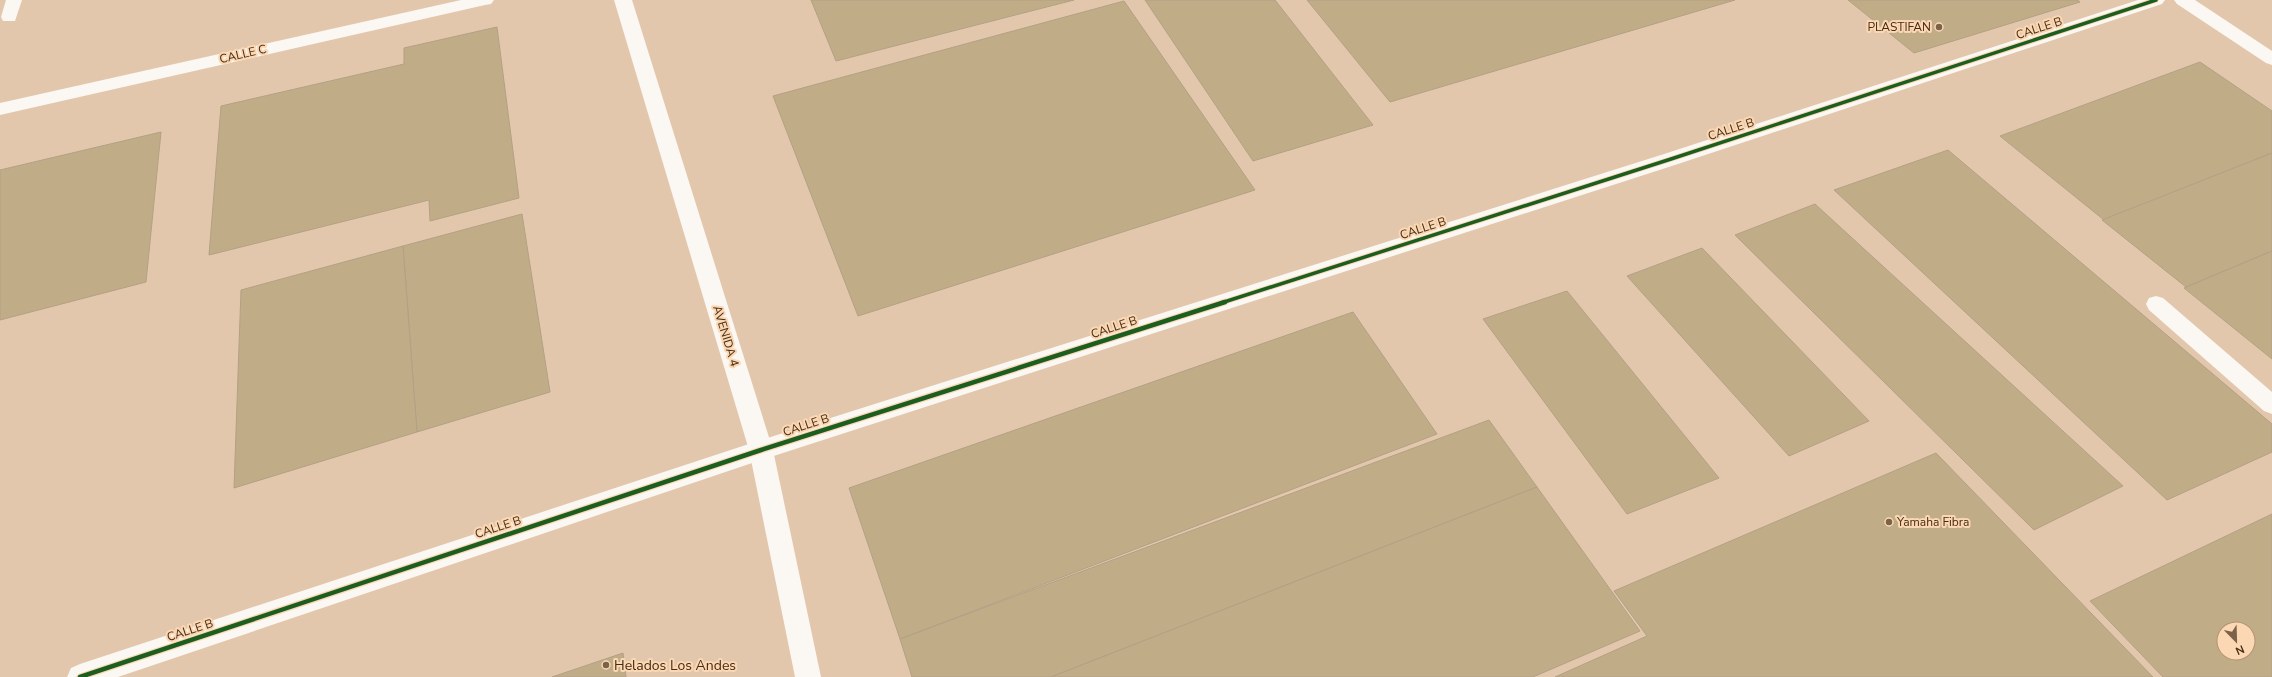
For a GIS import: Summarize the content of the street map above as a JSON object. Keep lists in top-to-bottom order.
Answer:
{
  "streets": {
    "street": ["CALLE B", "CALLE C", "AVENIDA 4"]
  },
  "crossings": [
    ["CALLE B", "AVENIDA 4"]
  ],
  "places": ["PLASTIFAN", "Yamaha Fibra", "Helados Los Andes"],
  "north": "bottom right"
}
